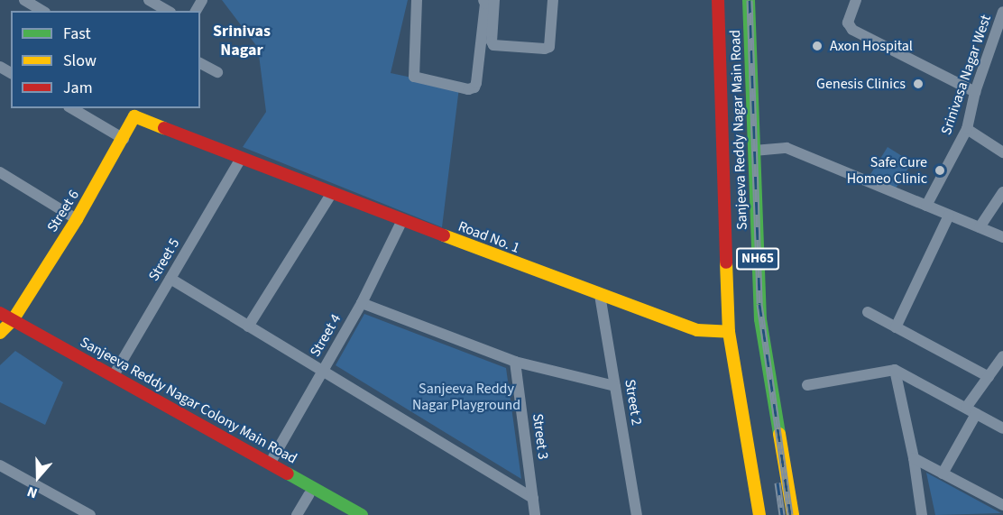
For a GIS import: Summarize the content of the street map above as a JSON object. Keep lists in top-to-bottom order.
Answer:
{
  "streets": {
    "main road": [
      "Sanjeeva Reddy Nagar Main Road",
      "Street 6",
      "Road No. 1",
      "NH65",
      "Sanjeeva Reddy Nagar Colony Main Road"
    ],
    "street": [
      "Srinivasa Nagar West",
      "Street 5",
      "Street 4",
      "Street 2",
      "Street 3"
    ]
  },
  "crossings": [
    ["Sanjeeva Reddy Nagar Main Road", "Road No. 1"],
    ["Street 6", "Road No. 1"],
    ["Street 6", "Sanjeeva Reddy Nagar Colony Main Road"],
    ["Road No. 1", "Street 5"],
    ["Road No. 1", "Street 4"],
    ["Road No. 1", "Street 2"],
    ["Street 5", "Sanjeeva Reddy Nagar Colony Main Road"],
    ["Street 4", "Sanjeeva Reddy Nagar Colony Main Road"]
  ],
  "districts": ["Srinivas Nagar"],
  "parks": ["Sanjeeva Reddy Nagar Playground"],
  "places": ["Axon Hospital", "Genesis Clinics", "Safe Cure Homeo Clinic"],
  "legend": ["Fast", "Slow", "Jam"],
  "north": "bottom"
}
